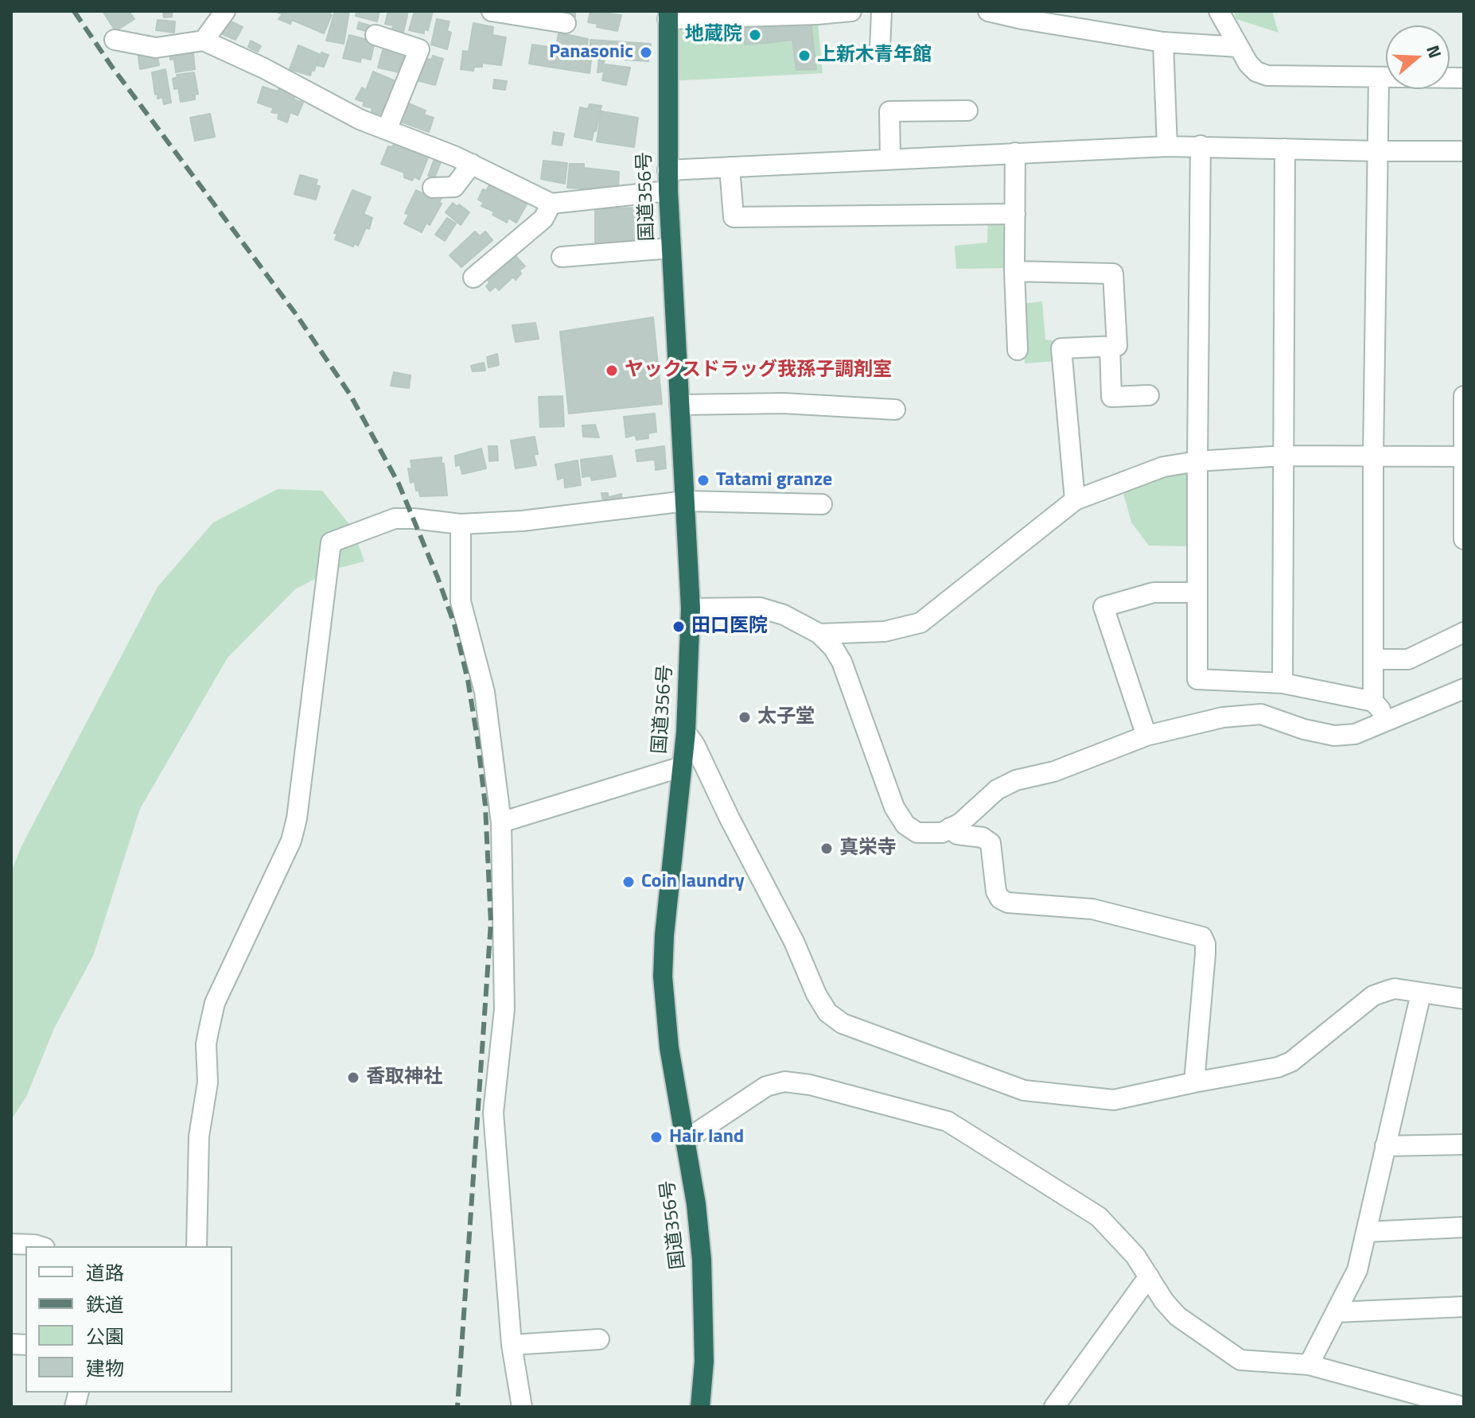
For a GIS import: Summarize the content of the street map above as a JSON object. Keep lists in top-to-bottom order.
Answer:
{
  "streets": {
    "highway": ["国道356号"]
  },
  "places": [
    "地蔵院",
    "Panasonic",
    "上新木青年館",
    "ヤックスドラッグ我孫子調剤室",
    "Tatami granze",
    "田口医院",
    "太子堂",
    "真栄寺",
    "Coin laundry",
    "香取神社",
    "Hair land"
  ],
  "legend": [
    "道路",
    "鉄道",
    "公園",
    "建物"
  ],
  "north": "right"
}
